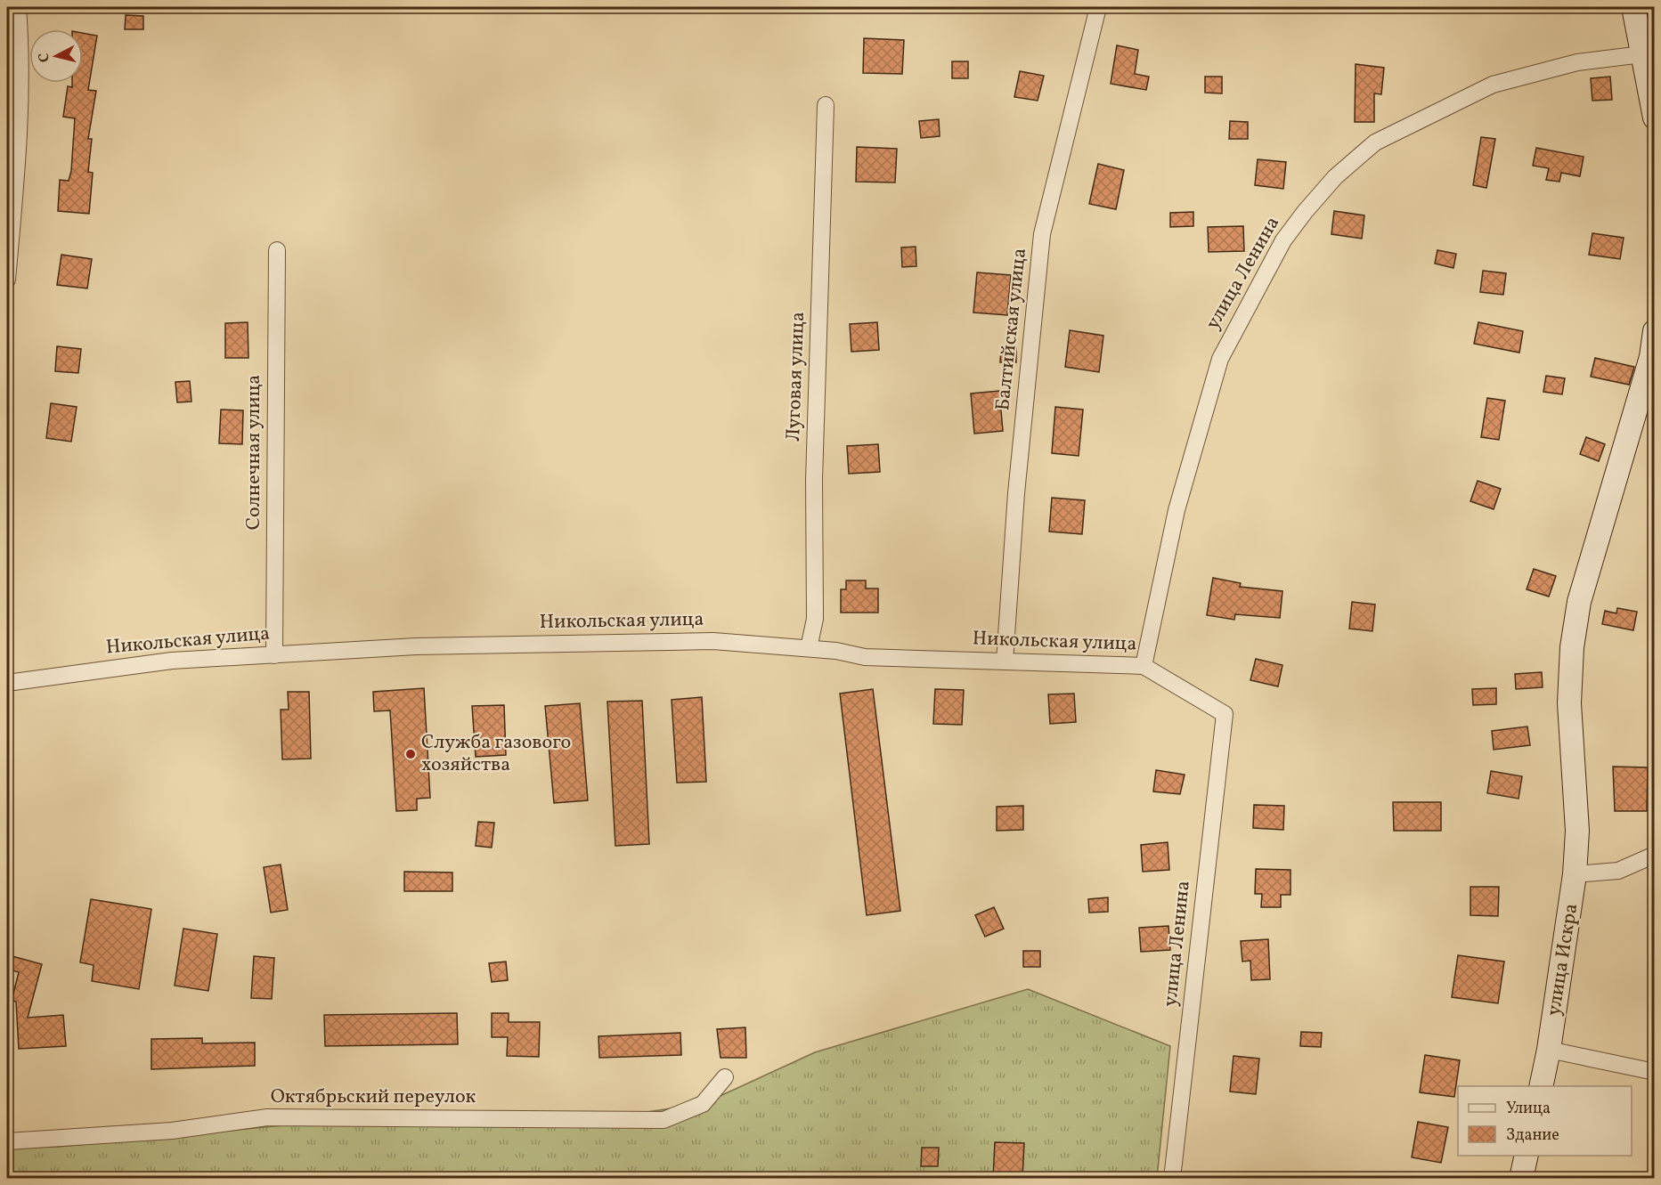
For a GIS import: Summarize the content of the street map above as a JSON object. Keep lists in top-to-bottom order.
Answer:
{
  "streets": {
    "street": [
      "улица Ленина",
      "Балтийская улица",
      "Луговая улица",
      "Солнечная улица",
      "Никольская улица",
      "улица Искра",
      "Октябрьский переулок"
    ]
  },
  "crossings": [
    ["улица Ленина", "Никольская улица"],
    ["Балтийская улица", "Никольская улица"],
    ["Луговая улица", "Никольская улица"],
    ["Солнечная улица", "Никольская улица"]
  ],
  "places": ["Служба газового хозяйства"],
  "legend": ["Улица", "Здание"],
  "north": "left"
}
